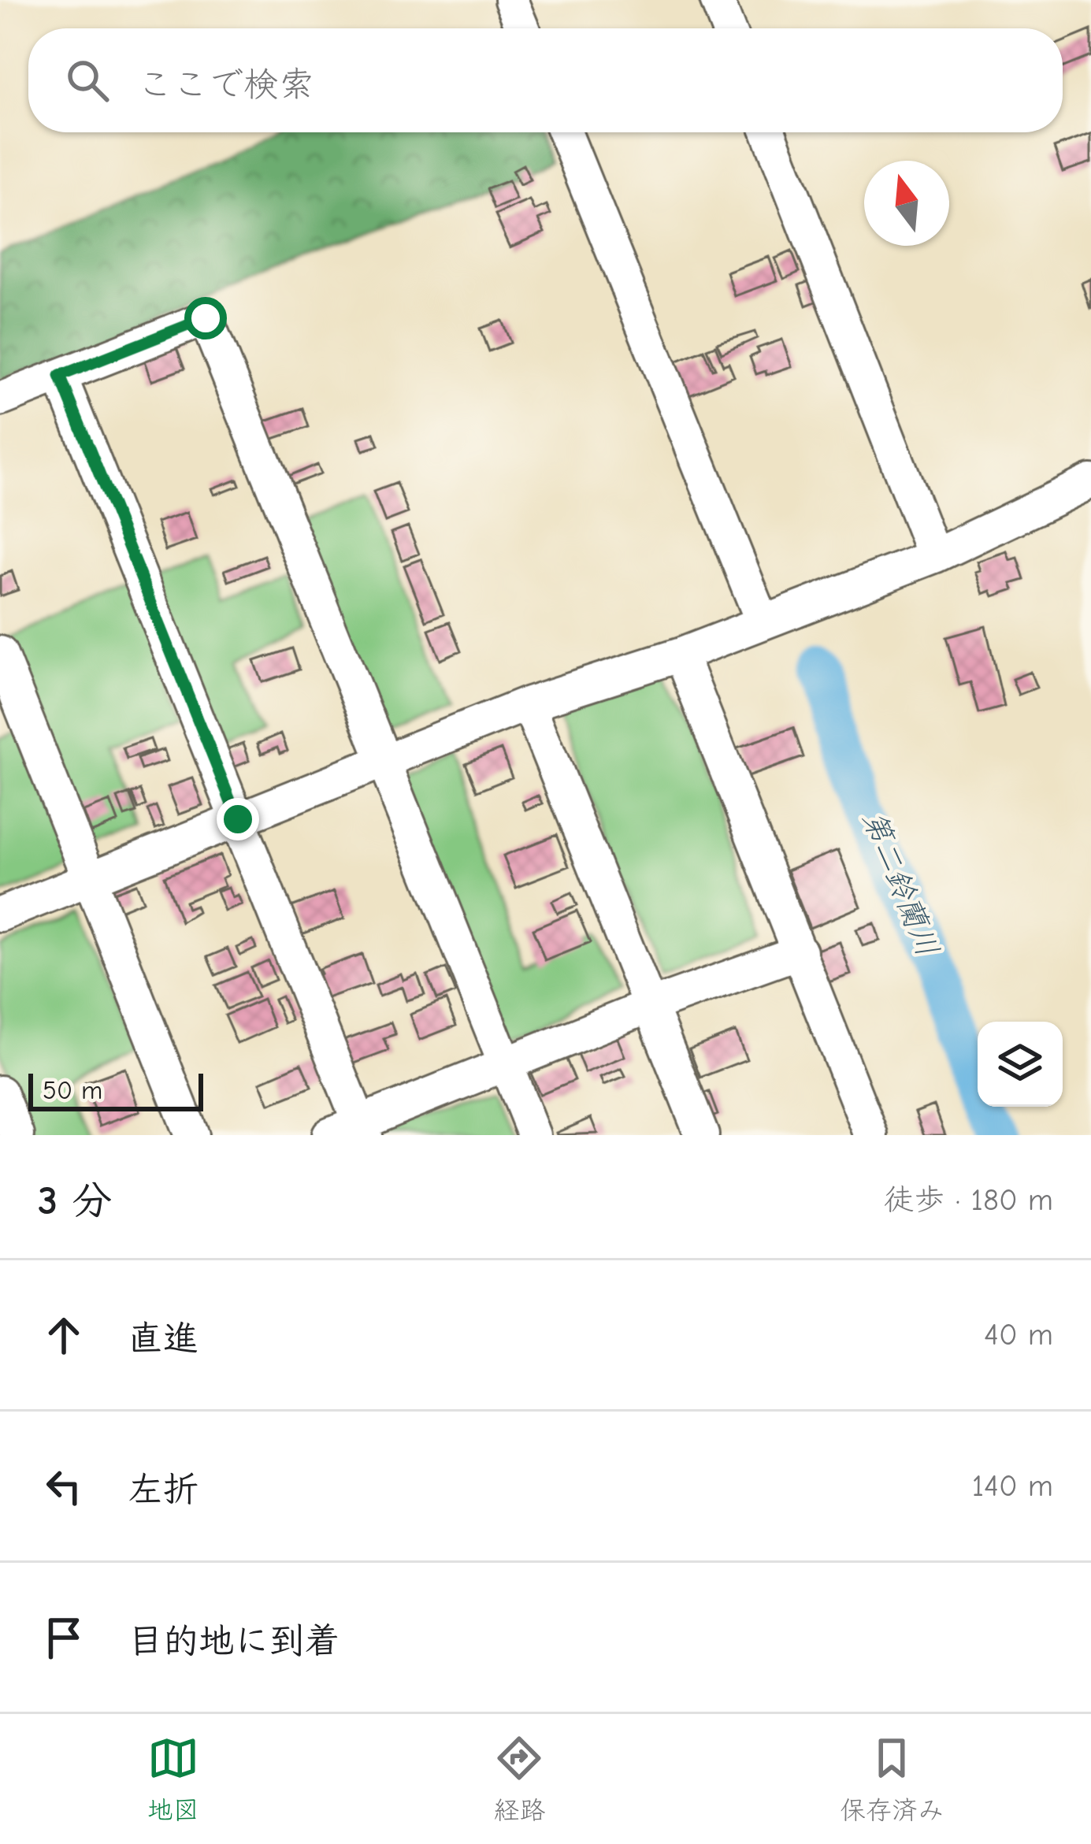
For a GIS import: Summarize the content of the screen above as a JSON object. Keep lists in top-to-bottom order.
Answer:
{
  "water": ["第二鈴蘭川"],
  "scale_bar": "50 m",
  "north": "top",
  "page": {
    "search": "ここで検索",
    "scale": "50 m",
    "heading": ["3 分", "徒歩 · 180 m"],
    "list": [
      ["直進", "40 m"],
      ["左折", "140 m"],
      "目的地に到着"
    ],
    "nav": ["地図", "経路", "保存済み"]
  }
}
